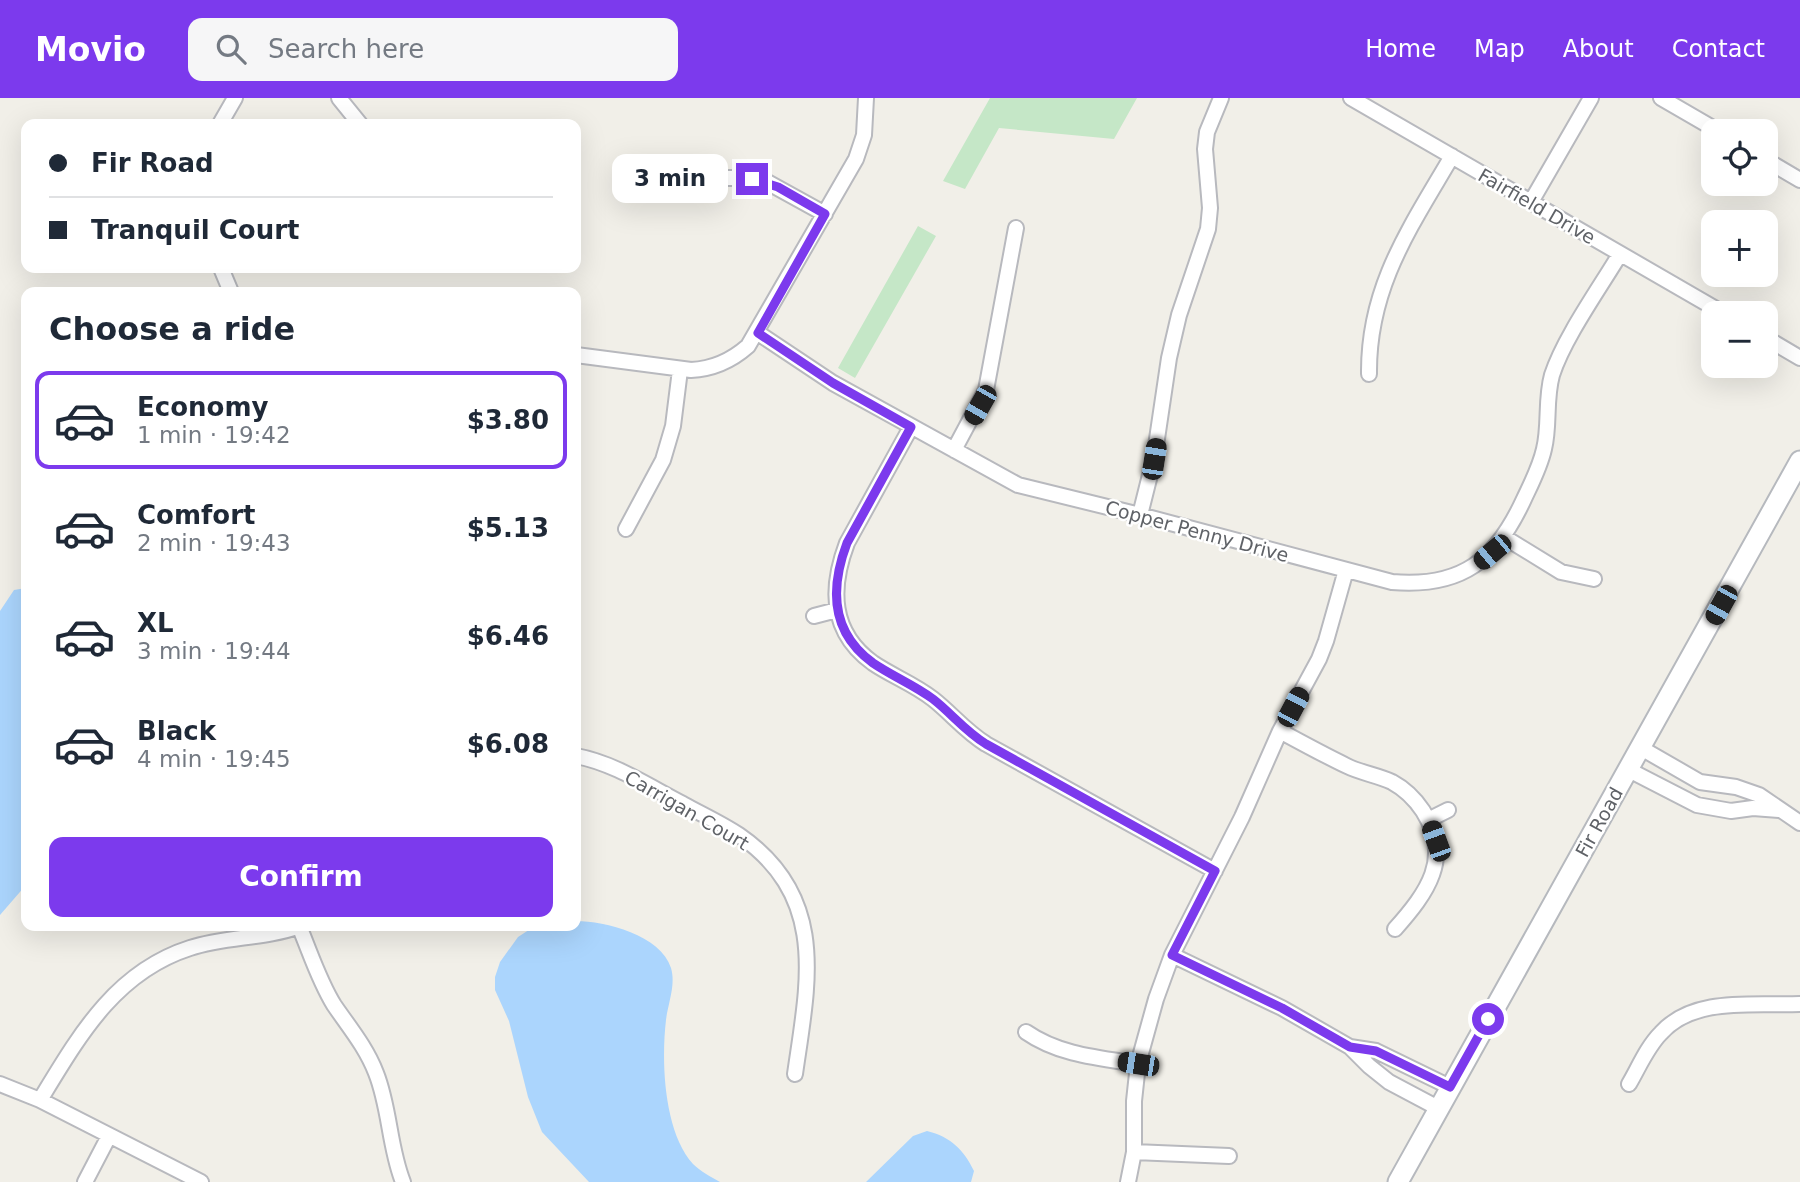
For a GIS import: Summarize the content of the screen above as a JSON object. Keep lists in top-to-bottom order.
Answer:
{
  "streets": {
    "street": [
      "Fairfield Drive",
      "Copper Penny Drive",
      "Carrigan Court",
      "Fir Road"
    ]
  },
  "crossings": [
    ["Fairfield Drive", "Copper Penny Drive"]
  ],
  "page": {
    "header": "Movio",
    "search": "Search here",
    "nav": [
      "Home",
      "Map",
      "About",
      "Contact"
    ],
    "map_buttons": ["+", "−"],
    "banner": ["Fir Road", "Tranquil Court"],
    "bubble": "3 min",
    "heading": "Choose a ride",
    "list": [
      {
        "name": "Economy",
        "note": "1 min · 19:42",
        "value": "$3.80"
      },
      {
        "name": "Comfort",
        "note": "2 min · 19:43",
        "value": "$5.13"
      },
      {
        "name": "XL",
        "note": "3 min · 19:44",
        "value": "$6.46"
      },
      {
        "name": "Black",
        "note": "4 min · 19:45",
        "value": "$6.08"
      }
    ],
    "buttons": "Confirm"
  }
}
